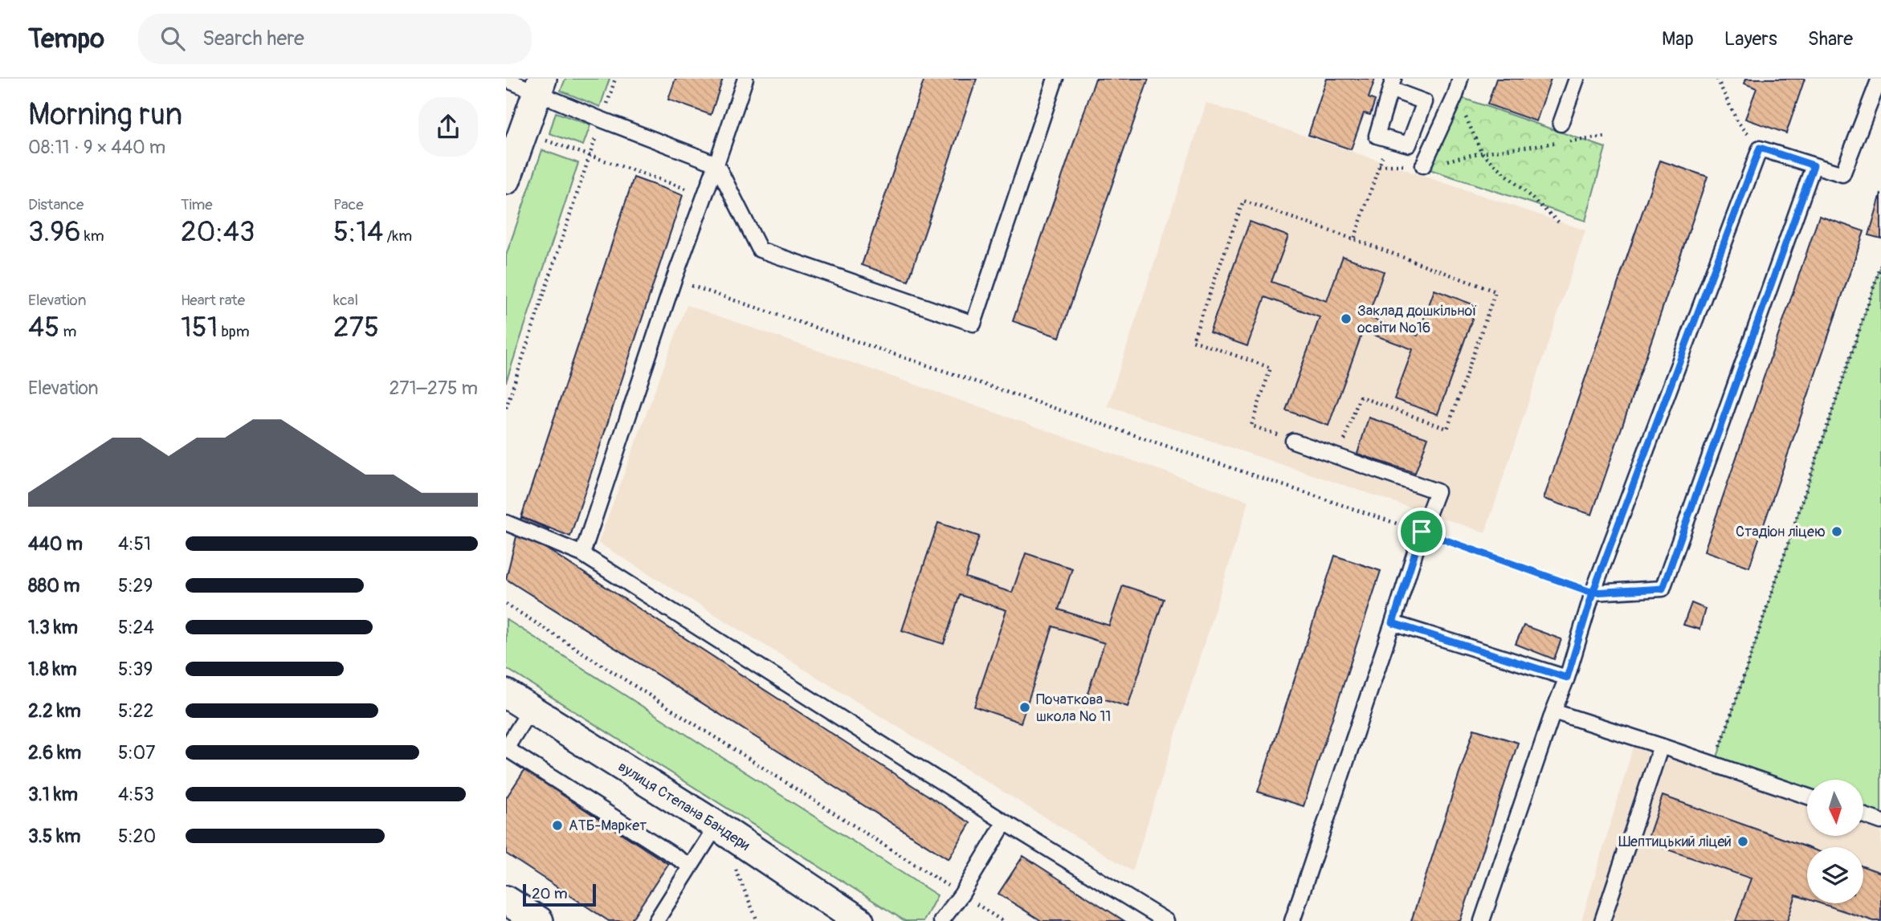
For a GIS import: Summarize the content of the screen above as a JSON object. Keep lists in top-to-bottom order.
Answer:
{
  "streets": {
    "street": ["вулиця Степана Бандери"]
  },
  "places": [
    "Заклад дошкільної освіти №16",
    "Стадіон ліцею",
    "Початкова школа № 11",
    "АТБ-Маркет",
    "Шептицький ліцей"
  ],
  "scale_bar": "20 m",
  "north": "bottom",
  "page": {
    "header": "Tempo",
    "search": "Search here",
    "nav": ["Map", "Layers", "Share"],
    "heading": ["Morning run", "08:11 · 9 × 440 m"],
    "stats": [
      ["Distance", "3.96 km"],
      ["Time", "20:43"],
      ["Pace", "5:14 /km"],
      ["Elevation", "45 m"],
      ["Heart rate", "151 bpm"],
      ["kcal", "275"]
    ],
    "chart": ["Elevation", "271–275 m"],
    "list": [
      {
        "name": "440 m",
        "note": "4:51"
      },
      {
        "name": "880 m",
        "note": "5:29"
      },
      {
        "name": "1.3 km",
        "note": "5:24"
      },
      {
        "name": "1.8 km",
        "note": "5:39"
      },
      {
        "name": "2.2 km",
        "note": "5:22"
      },
      {
        "name": "2.6 km",
        "note": "5:07"
      },
      {
        "name": "3.1 km",
        "note": "4:53"
      },
      {
        "name": "3.5 km",
        "note": "5:20"
      }
    ],
    "scale": "20 m"
  }
}
